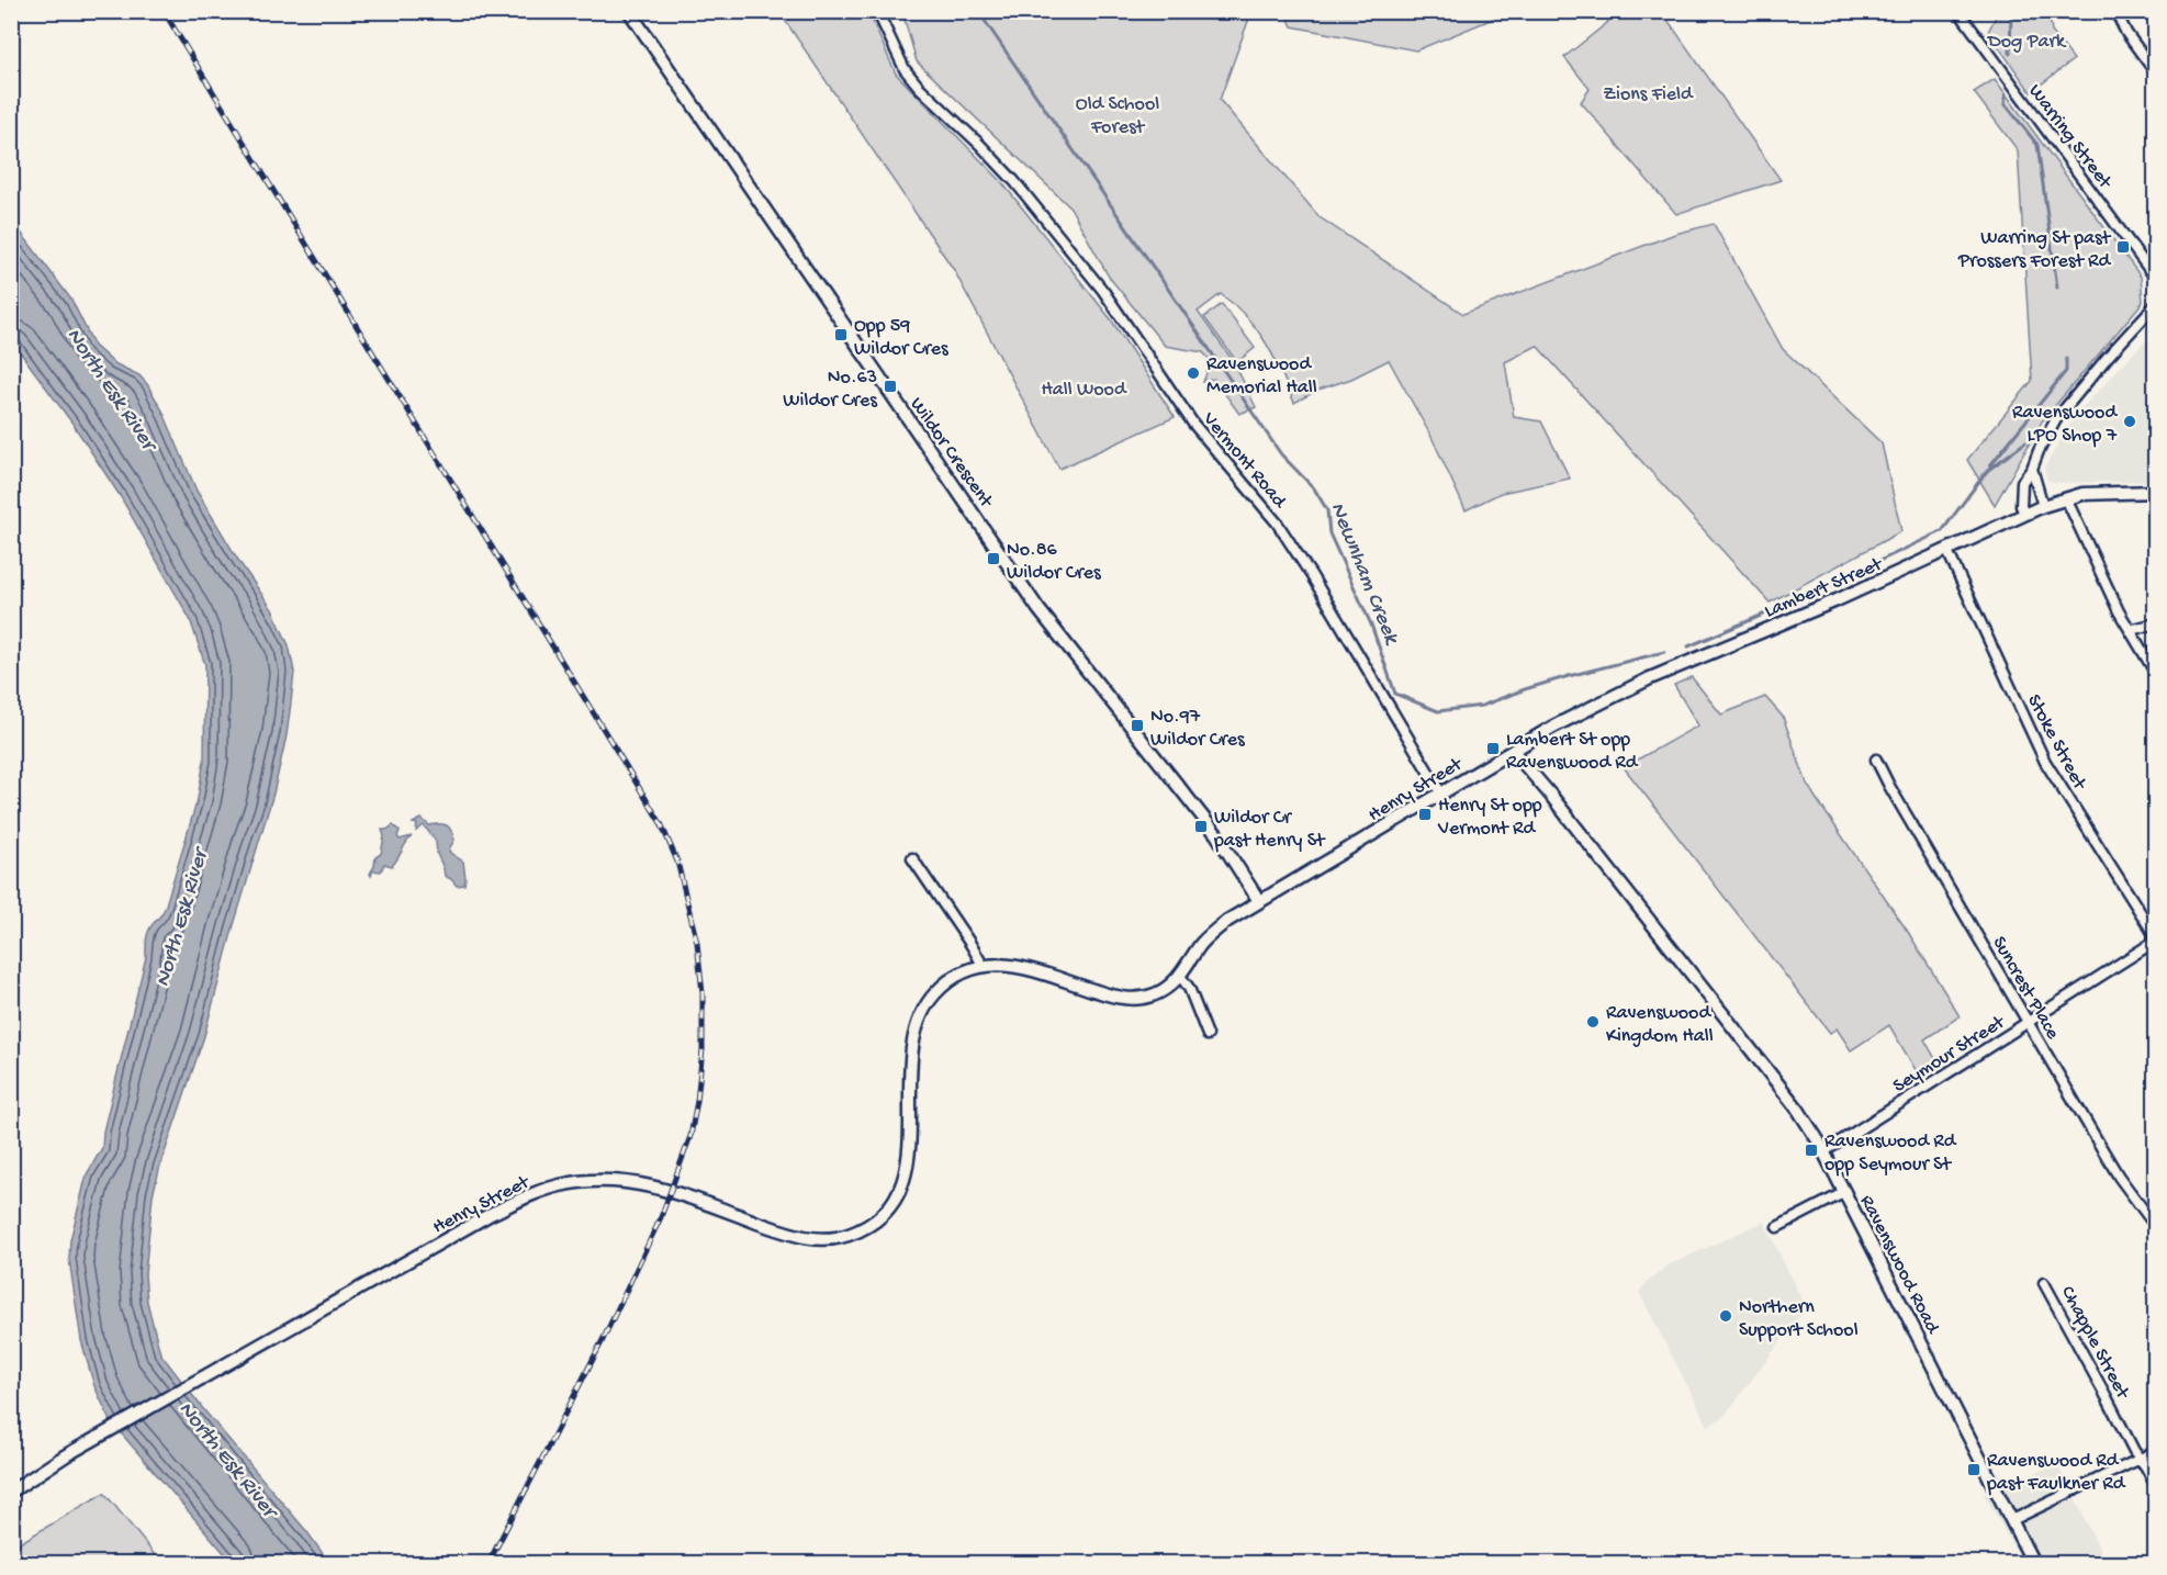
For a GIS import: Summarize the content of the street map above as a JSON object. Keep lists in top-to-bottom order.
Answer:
{
  "streets": {
    "street": [
      "Warring Street",
      "Wildor Crescent",
      "Vermont Road",
      "Lambert Street",
      "Stoke Street",
      "Henry Street",
      "Suncrest Place",
      "Seymour Street",
      "Ravenswood Road",
      "Chapple Street"
    ]
  },
  "crossings": [
    ["Wildor Crescent", "Henry Street"],
    ["Vermont Road", "Henry Street"],
    ["Lambert Street", "Stoke Street"],
    ["Lambert Street", "Henry Street"],
    ["Lambert Street", "Ravenswood Road"],
    ["Stoke Street", "Seymour Street"],
    ["Henry Street", "Ravenswood Road"],
    ["Suncrest Place", "Seymour Street"],
    ["Seymour Street", "Ravenswood Road"]
  ],
  "water": ["North Esk River", "Newnham Creek"],
  "parks": [
    "Dog Park",
    "Zions Field",
    "Old School Forest",
    "Hall Wood"
  ],
  "places": {
    "transit": [
      "Warring St past Prossers Forest Rd",
      "Opp 59 Wildor Cres",
      "No.63 Wildor Cres",
      "No.86 Wildor Cres",
      "No.97 Wildor Cres",
      "Lambert St opp Ravenswood Rd",
      "Henry St opp Vermont Rd",
      "Wildor Cr past Henry St",
      "Ravenswood Rd opp Seymour St",
      "Ravenswood Rd past Faulkner Rd"
    ],
    "other": [
      "Ravenswood Memorial Hall",
      "Ravenswood LPO Shop 7",
      "Ravenswood Kingdom Hall",
      "Northern Support School"
    ]
  }
}
